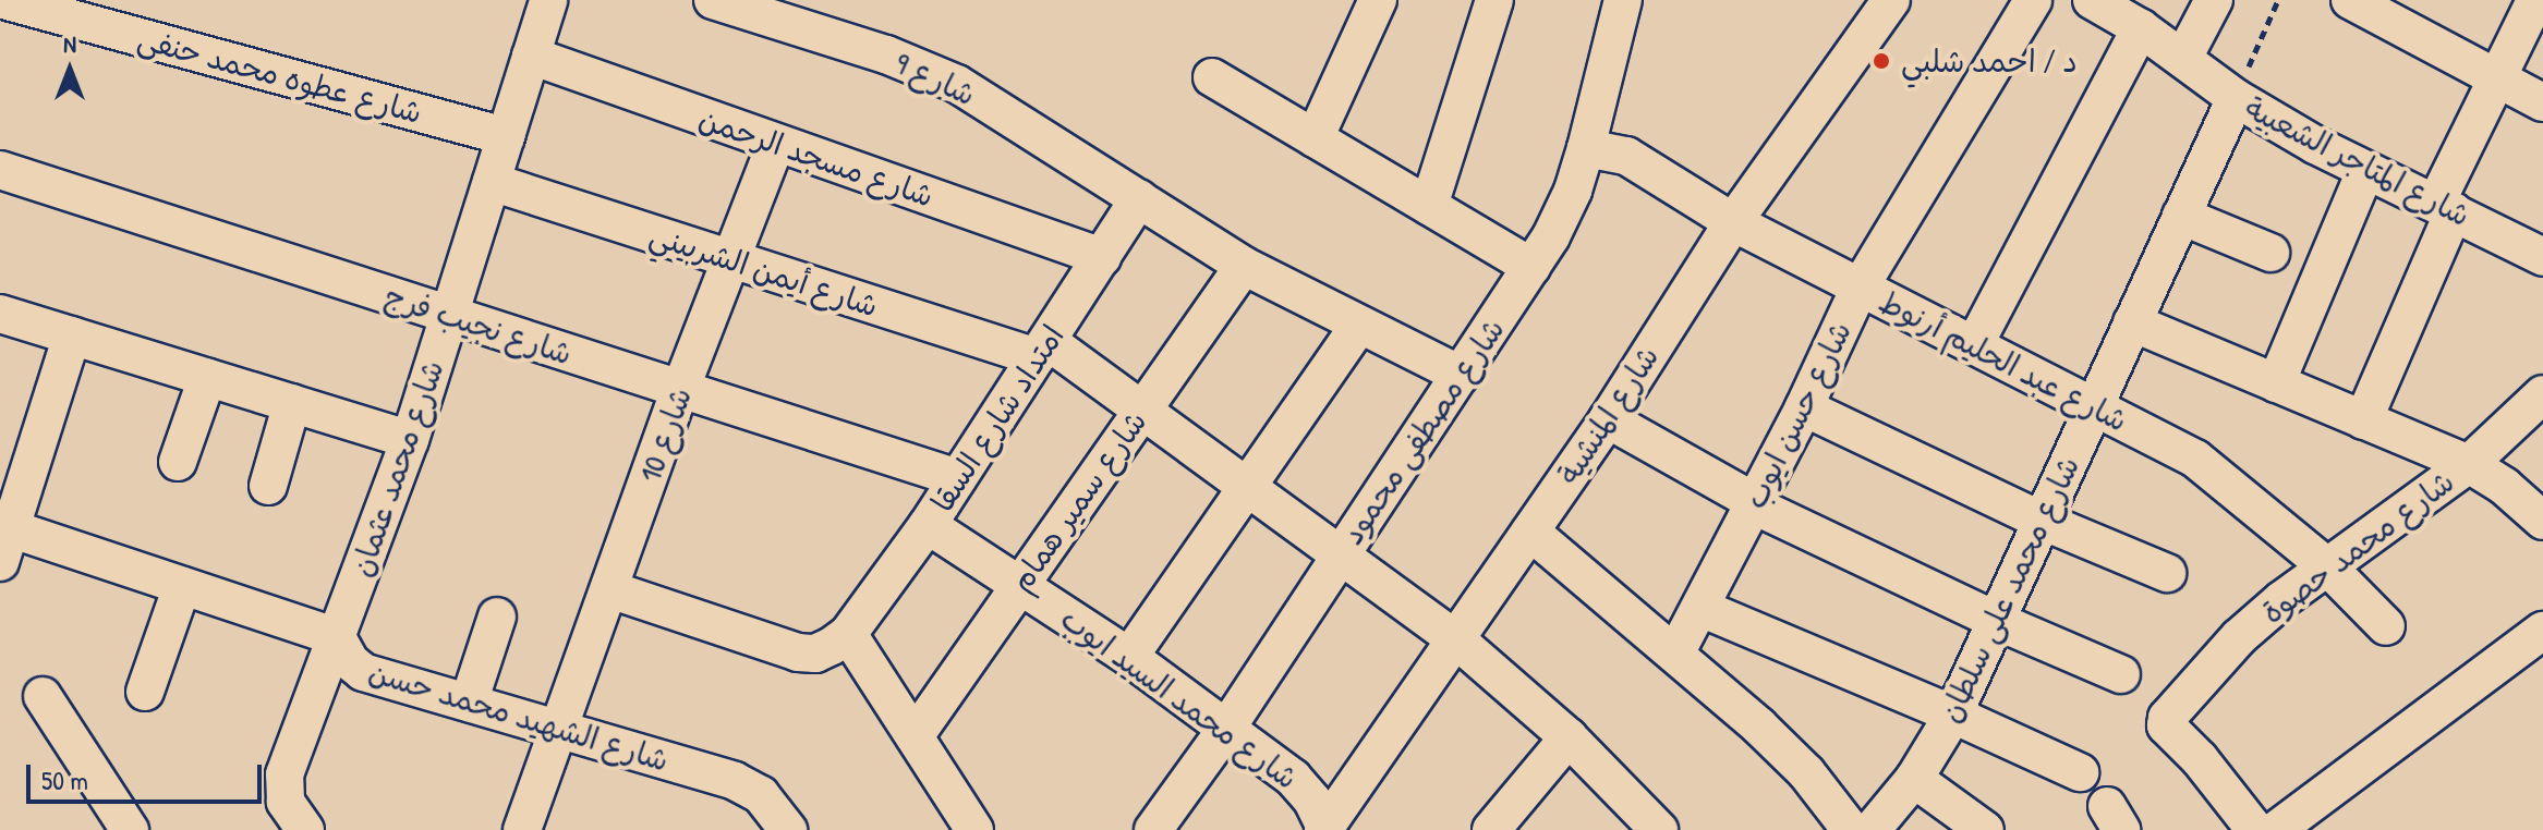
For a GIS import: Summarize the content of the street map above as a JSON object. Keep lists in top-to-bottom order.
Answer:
{
  "streets": {
    "street": [
      "شارع عطوه محمد حنفى",
      "شارع 9",
      "شارع مسجد الرحمن",
      "شارع المتاجر الشعبية",
      "شارع أيمن الشربيني",
      "شارع نجيب فرج",
      "شارع عبد الحليم أرنوط",
      "شارع المنشية",
      "شارع حسن ايوب",
      "امتداد شارع السقا",
      "شارع مصطفى محمود",
      "شارع 10",
      "شارع محمد عثمان",
      "شارع سمير همام",
      "شارع محمد حصوة",
      "شارع محمد على سلطان",
      "شارع محمد السيد ايوب",
      "شارع الشهيد محمد حسن"
    ]
  },
  "crossings": [
    ["شارع عطوه محمد حنفى", "شارع محمد عثمان"],
    ["شارع 9", "امتداد شارع السقا"],
    ["شارع 9", "شارع مصطفى محمود"],
    ["شارع 9", "شارع سمير همام"],
    ["شارع مسجد الرحمن", "امتداد شارع السقا"],
    ["شارع مسجد الرحمن", "شارع 10"],
    ["شارع مسجد الرحمن", "شارع محمد عثمان"],
    ["شارع المتاجر الشعبية", "شارع محمد على سلطان"],
    ["شارع أيمن الشربيني", "شارع المنشية"],
    ["شارع أيمن الشربيني", "امتداد شارع السقا"],
    ["شارع أيمن الشربيني", "شارع مصطفى محمود"],
    ["شارع أيمن الشربيني", "شارع 10"],
    ["شارع أيمن الشربيني", "شارع محمد عثمان"],
    ["شارع أيمن الشربيني", "شارع سمير همام"],
    ["شارع نجيب فرج", "امتداد شارع السقا"],
    ["شارع نجيب فرج", "شارع 10"],
    ["شارع نجيب فرج", "شارع محمد عثمان"],
    ["شارع عبد الحليم أرنوط", "شارع المنشية"],
    ["شارع عبد الحليم أرنوط", "شارع حسن ايوب"],
    ["شارع عبد الحليم أرنوط", "شارع مصطفى محمود"],
    ["شارع عبد الحليم أرنوط", "شارع محمد حصوة"],
    ["شارع عبد الحليم أرنوط", "شارع محمد على سلطان"],
    ["شارع المنشية", "شارع محمد السيد ايوب"],
    ["امتداد شارع السقا", "شارع محمد السيد ايوب"],
    ["شارع مصطفى محمود", "شارع محمد السيد ايوب"],
    ["شارع 10", "شارع الشهيد محمد حسن"],
    ["شارع محمد عثمان", "شارع الشهيد محمد حسن"],
    ["شارع سمير همام", "شارع محمد السيد ايوب"]
  ],
  "places": ["د / احمد شلبي"],
  "scale_bar": "50 m",
  "north": "top"
}
